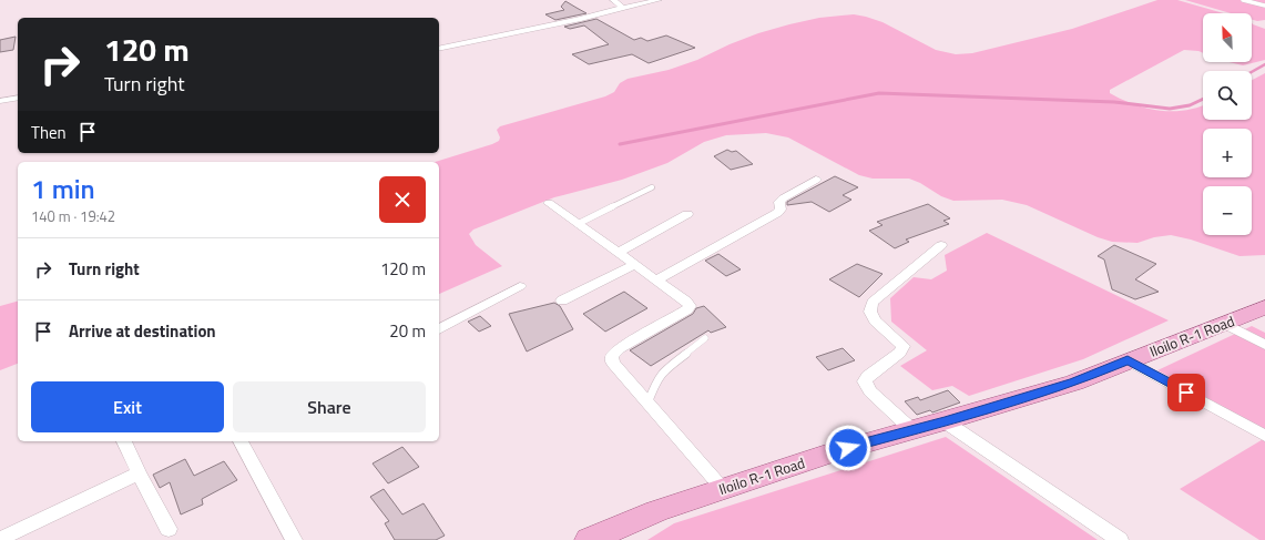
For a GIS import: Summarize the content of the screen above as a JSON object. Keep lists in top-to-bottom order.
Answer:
{
  "streets": {
    "main road": ["Iloilo R-1 Road"]
  },
  "north": "top left",
  "page": {
    "map_buttons": ["+", "−"],
    "turn": ["120 m", "Turn right"],
    "then": "Then",
    "heading": ["1 min", "140 m · 19:42"],
    "list": [
      {
        "name": "Turn right",
        "value": "120 m"
      },
      {
        "name": "Arrive at destination",
        "value": "20 m"
      }
    ],
    "buttons": ["Exit", "Share"]
  }
}
